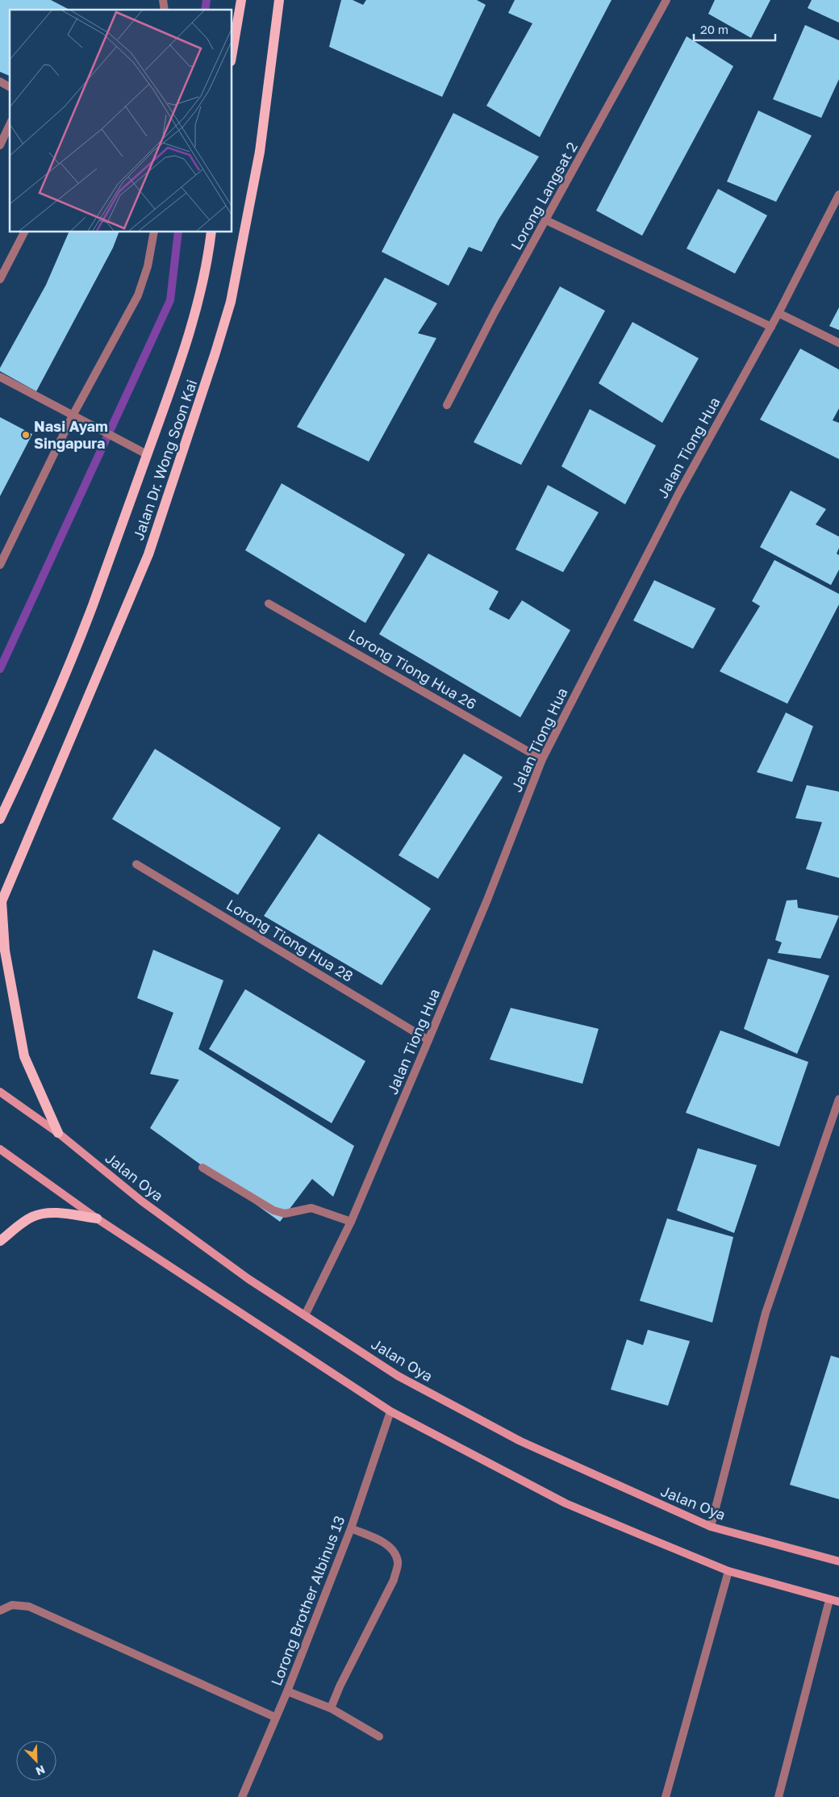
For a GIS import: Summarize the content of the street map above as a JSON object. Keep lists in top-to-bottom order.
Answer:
{
  "streets": {
    "main road": ["Jalan Dr. Wong Soon Kai", "Jalan Oya"],
    "street": [
      "Lorong Langsat 2",
      "Jalan Tiong Hua",
      "Lorong Tiong Hua 26",
      "Lorong Tiong Hua 28",
      "Lorong Brother Albinus 13"
    ]
  },
  "crossings": [
    ["Jalan Tiong Hua", "Lorong Tiong Hua 26"],
    ["Jalan Tiong Hua", "Lorong Tiong Hua 28"],
    ["Jalan Tiong Hua", "Jalan Oya"]
  ],
  "places": ["Nasi Ayam Singapura"],
  "scale_bar": "20 m",
  "north": "bottom right"
}
